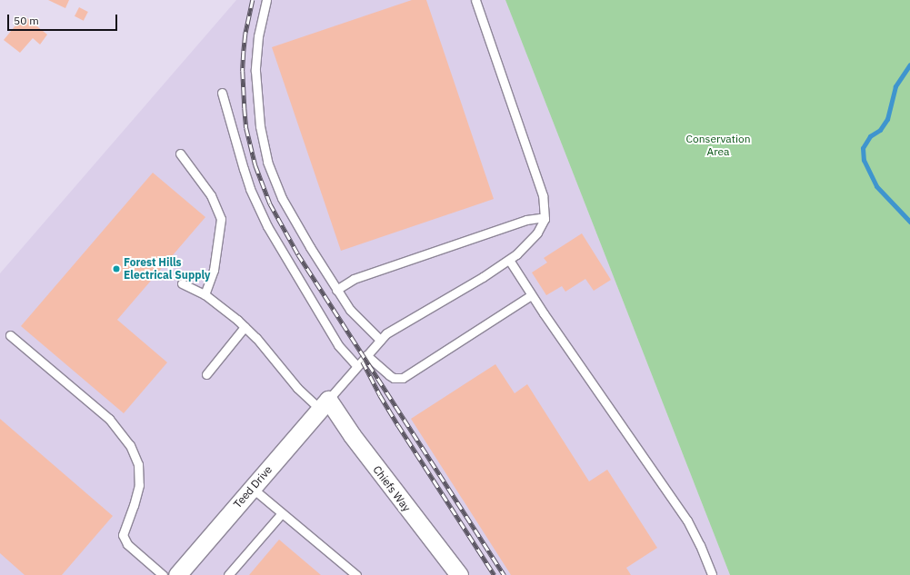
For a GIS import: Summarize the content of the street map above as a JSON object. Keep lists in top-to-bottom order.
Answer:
{
  "streets": {
    "street": ["Teed Drive", "Chiefs Way"]
  },
  "crossings": [
    ["Teed Drive", "Chiefs Way"]
  ],
  "parks": ["Conservation Area"],
  "places": ["Forest Hills Electrical Supply"],
  "scale_bar": "50 m"
}
